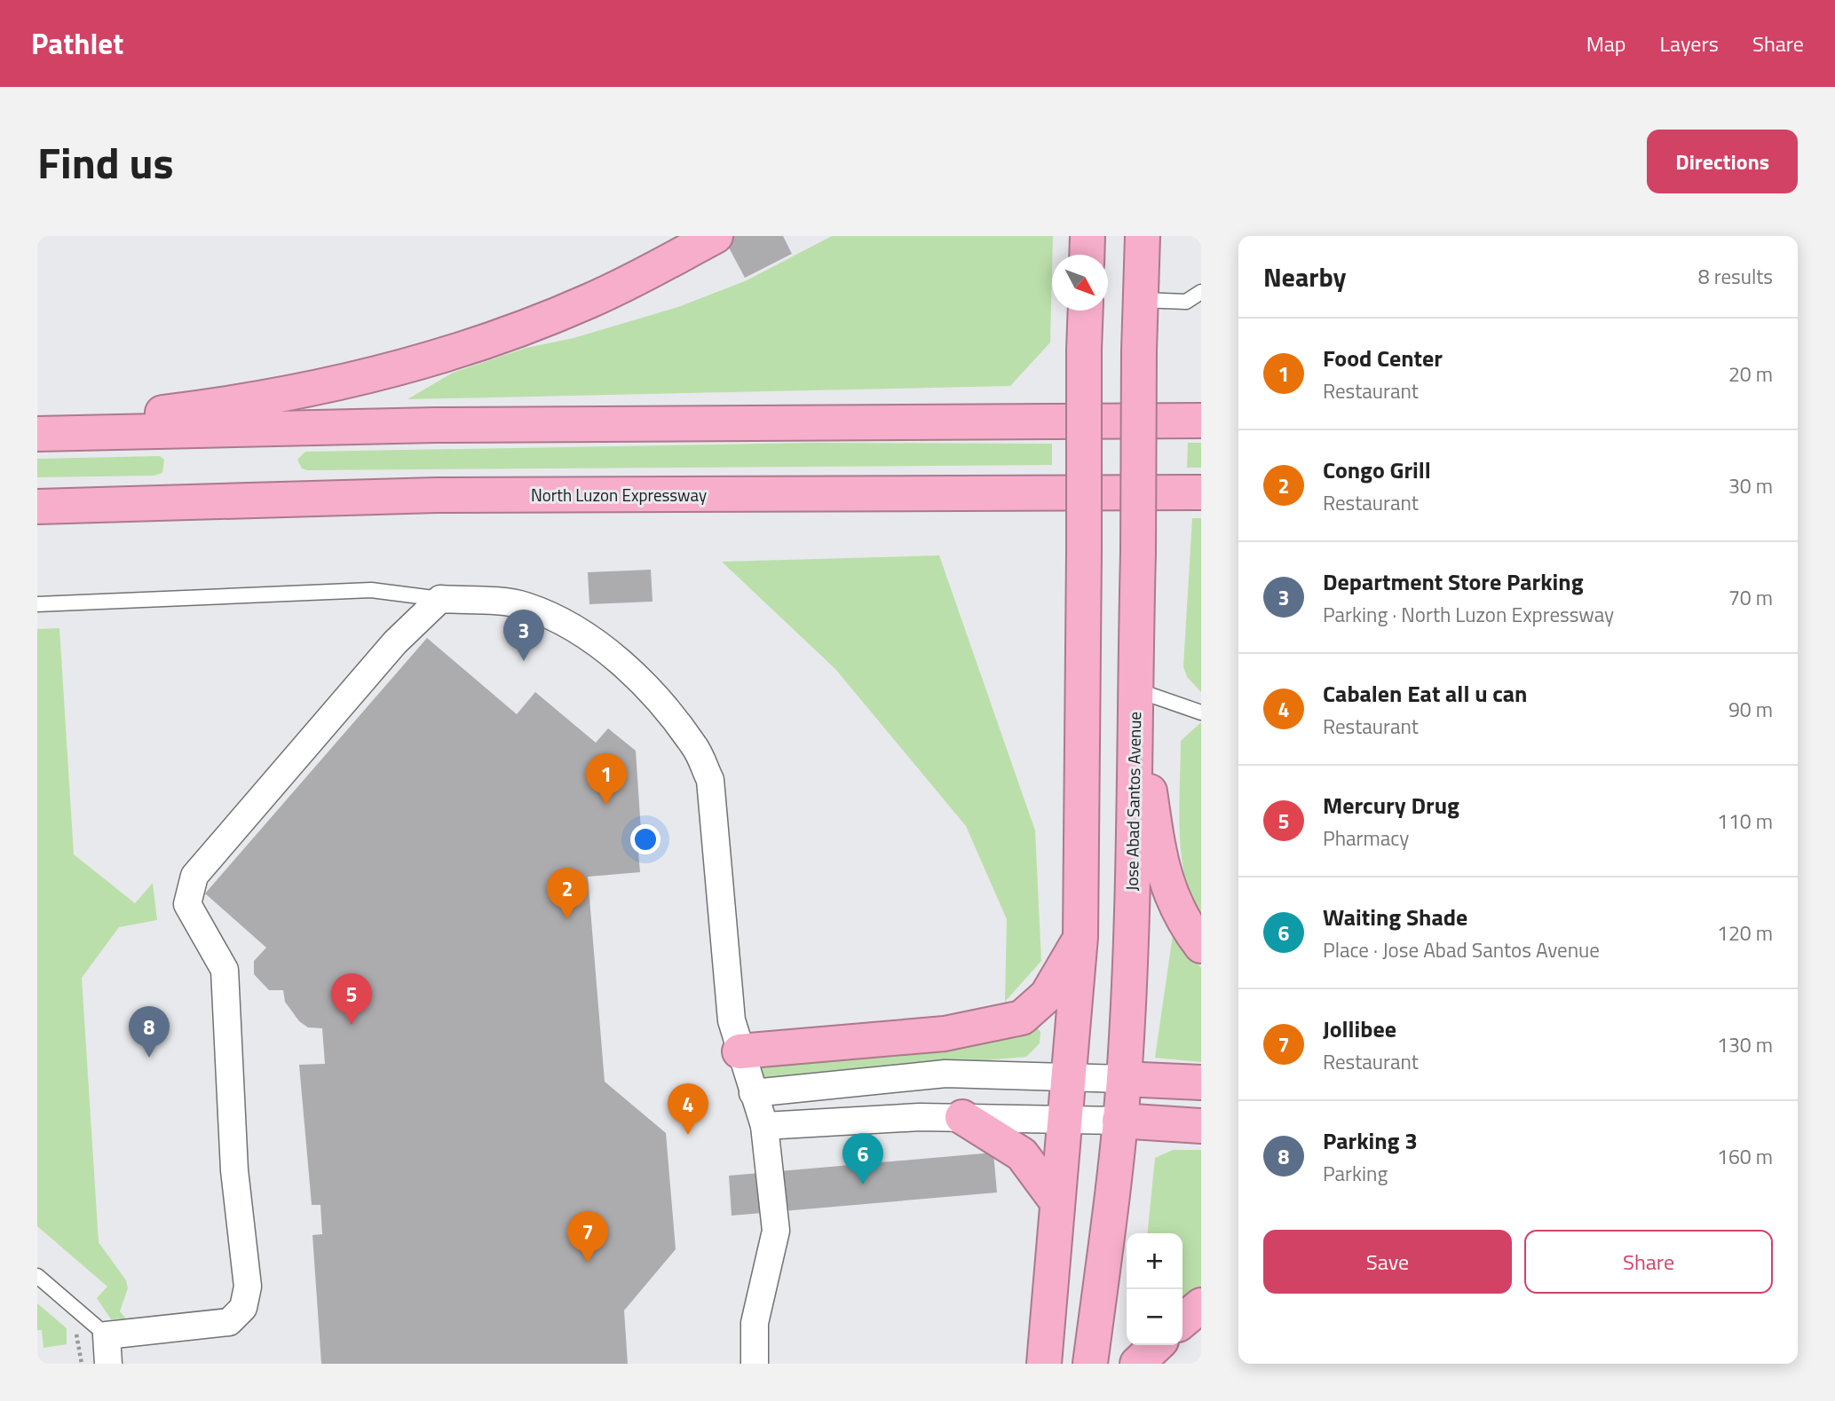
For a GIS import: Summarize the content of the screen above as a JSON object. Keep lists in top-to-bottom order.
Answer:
{
  "streets": {
    "highway": ["North Luzon Expressway", "Jose Abad Santos Avenue"]
  },
  "north": "bottom right",
  "page": {
    "header": "Pathlet",
    "nav": ["Map", "Layers", "Share"],
    "title": "Find us",
    "buttons": [
      "Directions",
      ["Save", "Share"]
    ],
    "heading": ["Nearby", "8 results"],
    "list": [
      {
        "mark": "1",
        "name": "Food Center",
        "note": "Restaurant",
        "value": "20 m"
      },
      {
        "mark": "2",
        "name": "Congo Grill",
        "note": "Restaurant",
        "value": "30 m"
      },
      {
        "mark": "3",
        "name": "Department Store Parking",
        "note": "Parking · North Luzon Expressway",
        "value": "70 m"
      },
      {
        "mark": "4",
        "name": "Cabalen Eat all u can",
        "note": "Restaurant",
        "value": "90 m"
      },
      {
        "mark": "5",
        "name": "Mercury Drug",
        "note": "Pharmacy",
        "value": "110 m"
      },
      {
        "mark": "6",
        "name": "Waiting Shade",
        "note": "Place · Jose Abad Santos Avenue",
        "value": "120 m"
      },
      {
        "mark": "7",
        "name": "Jollibee",
        "note": "Restaurant",
        "value": "130 m"
      },
      {
        "mark": "8",
        "name": "Parking 3",
        "note": "Parking",
        "value": "160 m"
      }
    ],
    "pins": [
      "3",
      "1",
      "2",
      "5",
      "8",
      "4",
      "6",
      "7"
    ],
    "map_buttons": ["+", "−"]
  }
}
